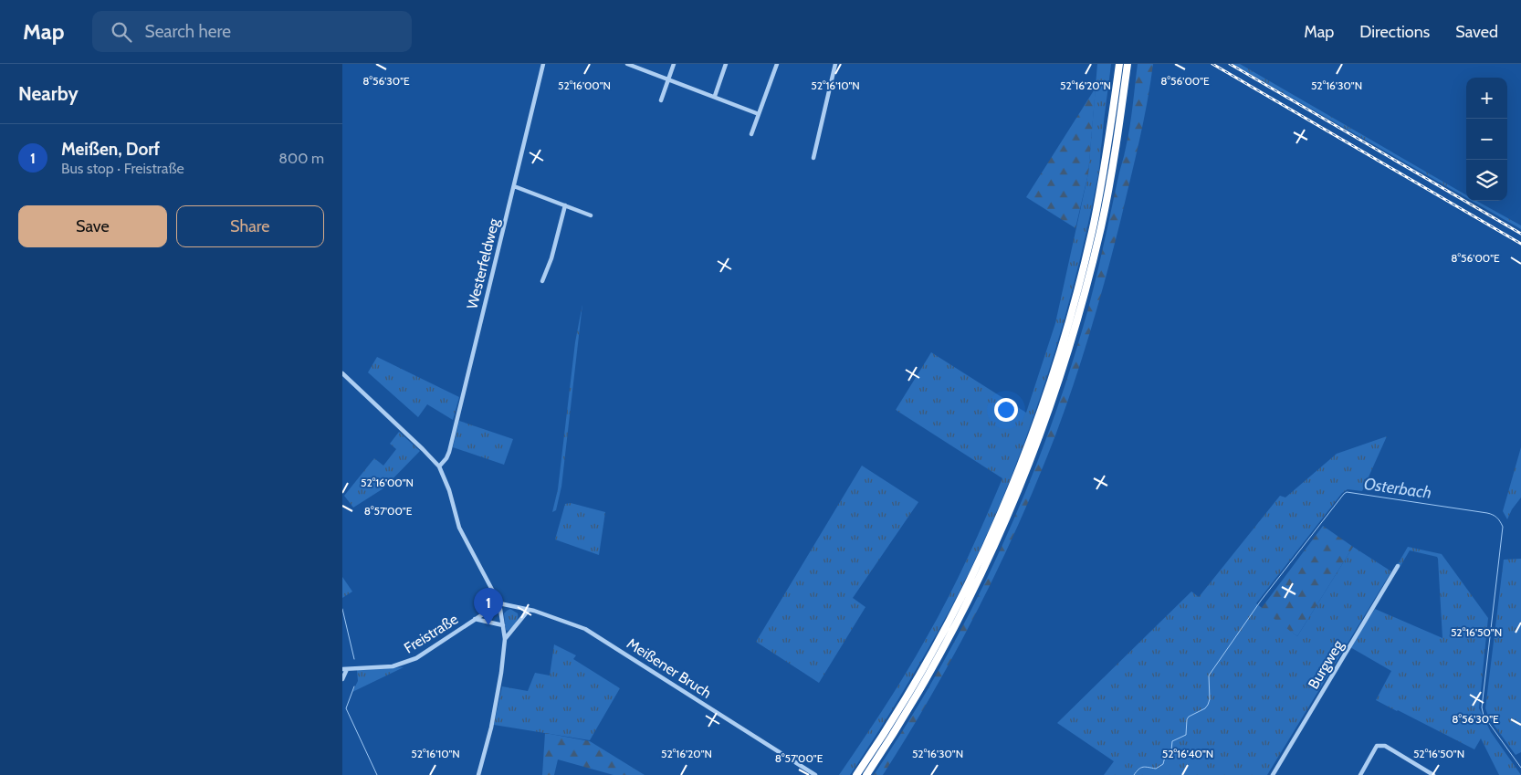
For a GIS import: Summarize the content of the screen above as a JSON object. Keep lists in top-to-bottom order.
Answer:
{
  "streets": {
    "street": [
      "Westerfeldweg",
      "Freistraße",
      "Burgweg",
      "Meißener Bruch"
    ]
  },
  "crossings": [
    ["Freistraße", "Meißener Bruch"]
  ],
  "water": ["Osterbach"],
  "page": {
    "header": "Map",
    "search": "Search here",
    "nav": ["Map", "Directions", "Saved"],
    "heading": "Nearby",
    "map_buttons": ["+", "−"],
    "list": [
      {
        "mark": "1",
        "name": "Meißen, Dorf",
        "note": "Bus stop · Freistraße",
        "value": "800 m"
      }
    ],
    "buttons": ["Save", "Share"],
    "pins": "1"
  },
  "coordinates": [
    "8°56'00\"E",
    "8°56'30\"E",
    "52°16'00\"N",
    "52°16'10\"N",
    "52°16'20\"N",
    "52°16'30\"N",
    "8°57'00\"E",
    "52°16'50\"N",
    "52°16'40\"N"
  ]
}
